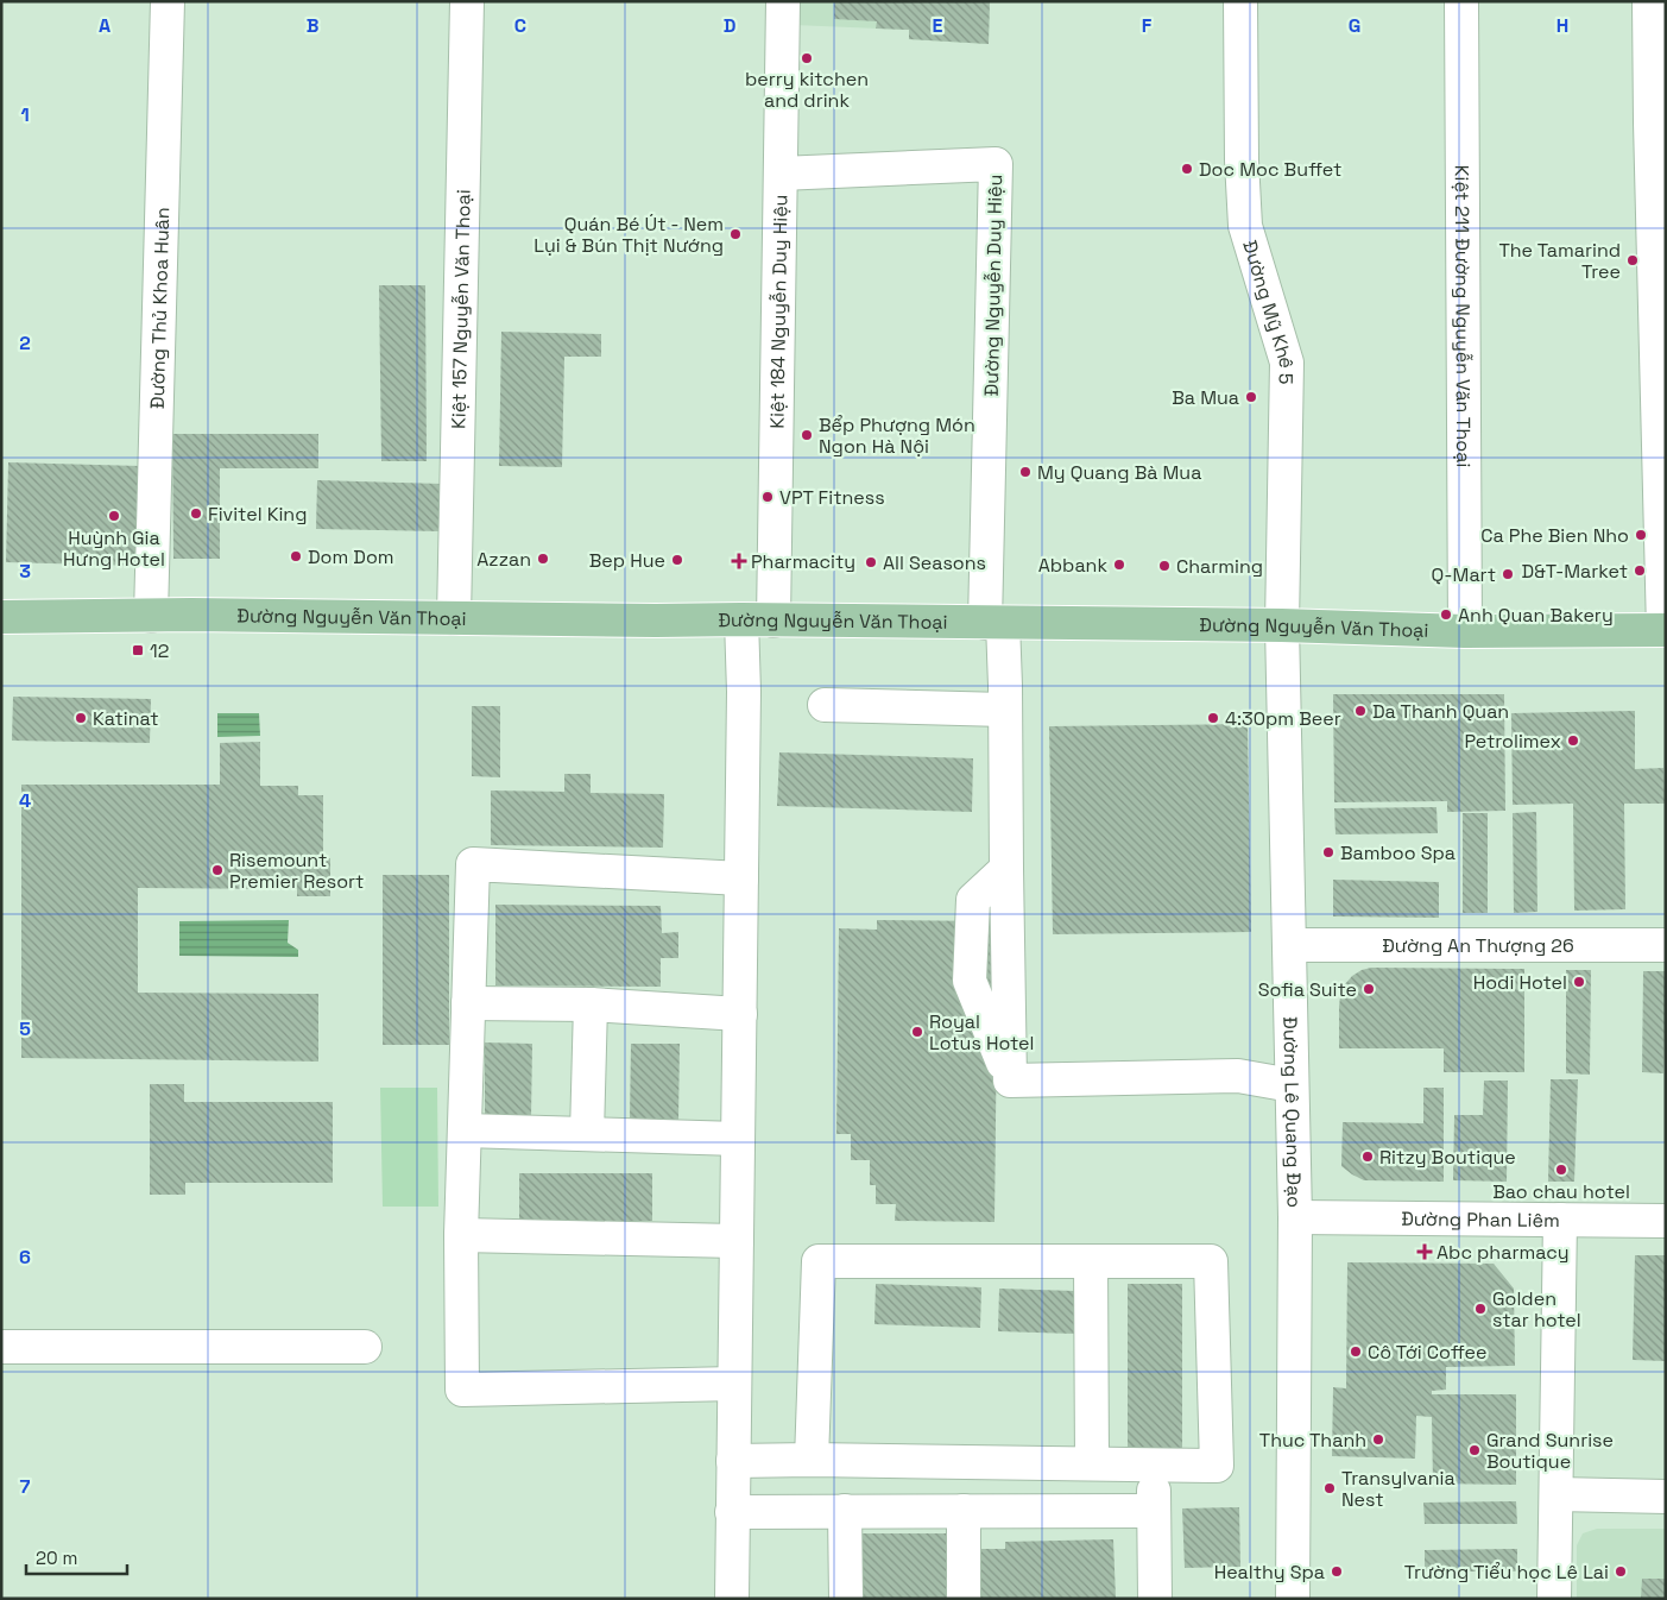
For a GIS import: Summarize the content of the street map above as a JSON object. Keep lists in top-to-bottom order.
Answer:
{
  "streets": {
    "main road": ["Đường Nguyễn Văn Thoại"],
    "street": [
      "Đường Nguyễn Duy Hiệu",
      "Đường Thủ Khoa Huân",
      "Kiệt 157 Nguyễn Văn Thoại",
      "Kiệt 184 Nguyễn Duy Hiệu",
      "Đường Mỹ Khê 5",
      "Kiệt 211 Đường Nguyễn Văn Thoại",
      "Đường An Thượng 26",
      "Đường Lê Quang Đạo",
      "Đường Phan Liêm"
    ]
  },
  "crossings": [
    ["Đường Nguyễn Duy Hiệu", "Kiệt 184 Nguyễn Duy Hiệu"],
    ["Đường Nguyễn Duy Hiệu", "Đường Nguyễn Văn Thoại"],
    ["Đường Thủ Khoa Huân", "Đường Nguyễn Văn Thoại"],
    ["Kiệt 157 Nguyễn Văn Thoại", "Đường Nguyễn Văn Thoại"],
    ["Kiệt 184 Nguyễn Duy Hiệu", "Đường Nguyễn Văn Thoại"],
    ["Đường Mỹ Khê 5", "Đường Nguyễn Văn Thoại"],
    ["Đường Mỹ Khê 5", "Đường Lê Quang Đạo"],
    ["Kiệt 211 Đường Nguyễn Văn Thoại", "Đường Nguyễn Văn Thoại"],
    ["Đường Nguyễn Văn Thoại", "Đường Lê Quang Đạo"],
    ["Đường An Thượng 26", "Đường Lê Quang Đạo"],
    ["Đường Lê Quang Đạo", "Đường Phan Liêm"]
  ],
  "places": {
    "other": [
      "berry kitchen and drink",
      "Doc Moc Buffet",
      "Quán Bé Út - Nem Lụi & Bún Thịt Nướng",
      "The Tamarind Tree",
      "Ba Mua",
      "Bểp Phượng Món Ngon Hà Nội",
      "My Quang Bà Mua",
      "VPT Fitness",
      "Fivitel King",
      "Huỳnh Gia Hưng Hotel",
      "Ca Phe Bien Nho",
      "Dom Dom",
      "Azzan",
      "Bep Hue",
      "All Seasons",
      "Abbank",
      "Charming",
      "D&T-Market",
      "Q-Mart",
      "Anh Quan Bakery",
      "Da Thanh Quan",
      "Katinat",
      "4:30pm Beer",
      "Petrolimex",
      "Bamboo Spa",
      "Risemount Premier Resort",
      "Hodi Hotel",
      "Sofia Suite",
      "Royal Lotus Hotel",
      "Ritzy Boutique",
      "Bao chau hotel",
      "Golden star hotel",
      "Cô Tới Coffee",
      "Thuc Thanh",
      "Grand Sunrise Boutique",
      "Transylvania Nest",
      "Healthy Spa",
      "Trường Tiểu học Lê Lai"
    ],
    "health": ["Pharmacity", "Abc pharmacy"],
    "transit": ["12"]
  },
  "scale_bar": "20 m",
  "grid": {
    "columns": [
      "A",
      "B",
      "C",
      "D",
      "E",
      "F",
      "G",
      "H"
    ],
    "rows": [
      "1",
      "2",
      "3",
      "4",
      "5",
      "6",
      "7"
    ]
  }
}
